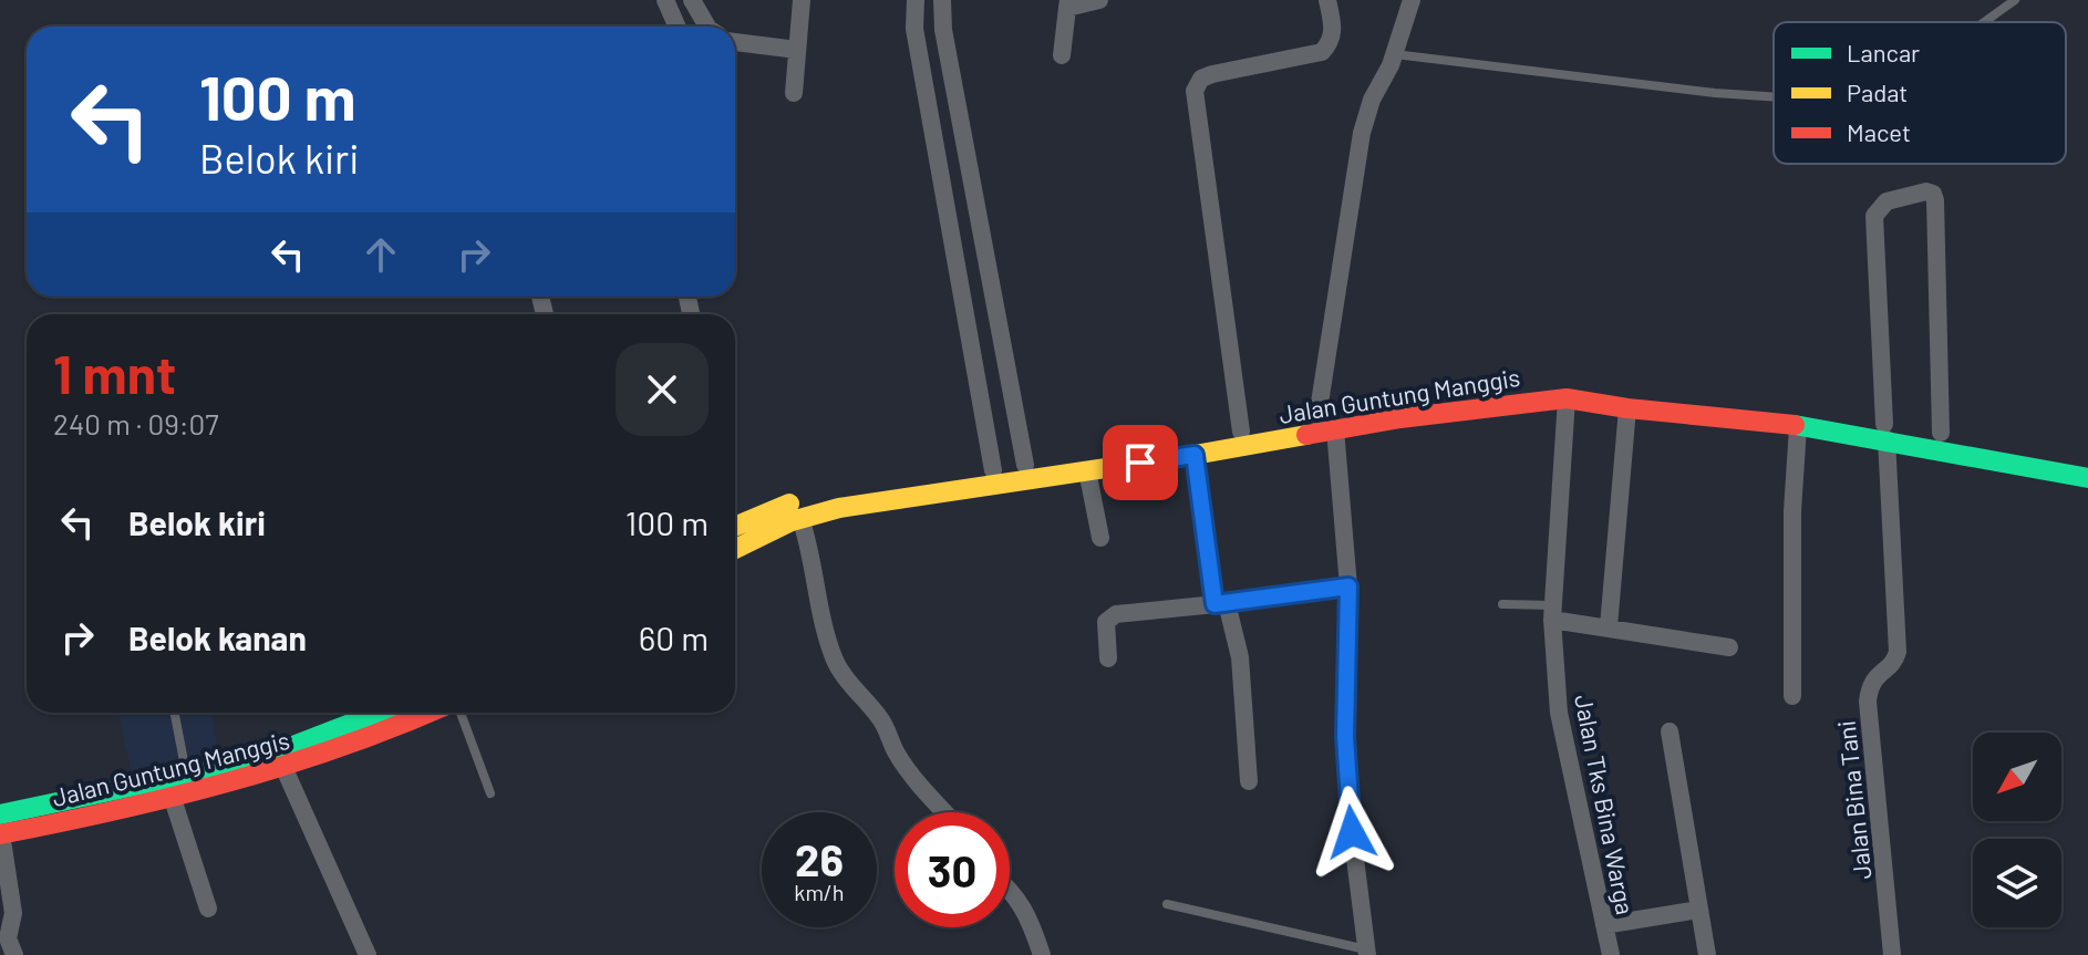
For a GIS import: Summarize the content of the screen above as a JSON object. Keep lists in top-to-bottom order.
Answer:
{
  "streets": {
    "street": ["Jalan Guntung Manggis", "Jalan Bina Tani", "Jalan Tks Bina Warga"]
  },
  "crossings": [
    ["Jalan Guntung Manggis", "Jalan Bina Tani"],
    ["Jalan Guntung Manggis", "Jalan Tks Bina Warga"]
  ],
  "legend": ["Lancar", "Padat", "Macet"],
  "north": "bottom left",
  "page": {
    "turn": ["100 m", "Belok kiri"],
    "heading": ["1 mnt", "240 m · 09:07"],
    "list": [
      {
        "name": "Belok kiri",
        "value": "100 m"
      },
      {
        "name": "Belok kanan",
        "value": "60 m"
      }
    ],
    "speed": "26 km/h",
    "limit": "30"
  }
}
